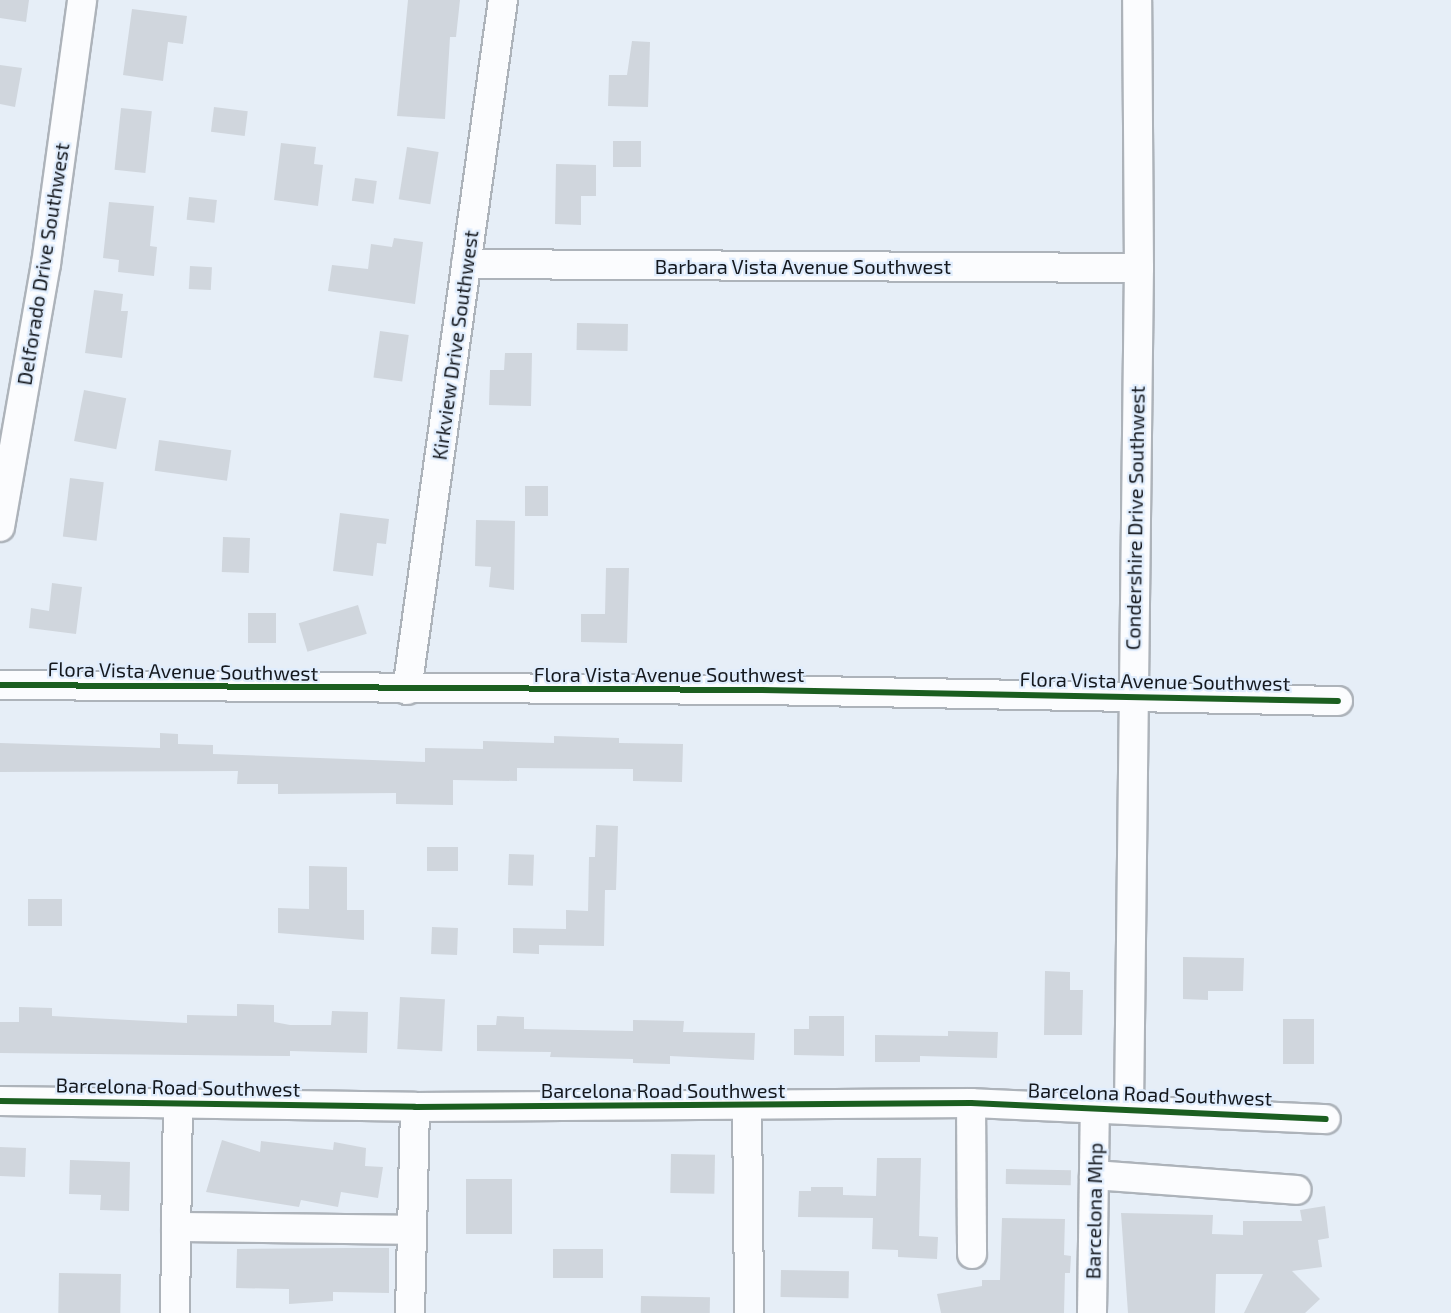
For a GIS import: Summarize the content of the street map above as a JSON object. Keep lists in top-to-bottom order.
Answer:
{
  "streets": {
    "street": [
      "Delforado Drive Southwest",
      "Barbara Vista Avenue Southwest",
      "Kirkview Drive Southwest",
      "Condershire Drive Southwest",
      "Flora Vista Avenue Southwest",
      "Barcelona Road Southwest",
      "Barcelona Mhp"
    ]
  },
  "crossings": [
    ["Barbara Vista Avenue Southwest", "Kirkview Drive Southwest"],
    ["Barbara Vista Avenue Southwest", "Condershire Drive Southwest"],
    ["Kirkview Drive Southwest", "Flora Vista Avenue Southwest"],
    ["Condershire Drive Southwest", "Flora Vista Avenue Southwest"],
    ["Condershire Drive Southwest", "Barcelona Road Southwest"],
    ["Barcelona Road Southwest", "Barcelona Mhp"]
  ]
}
